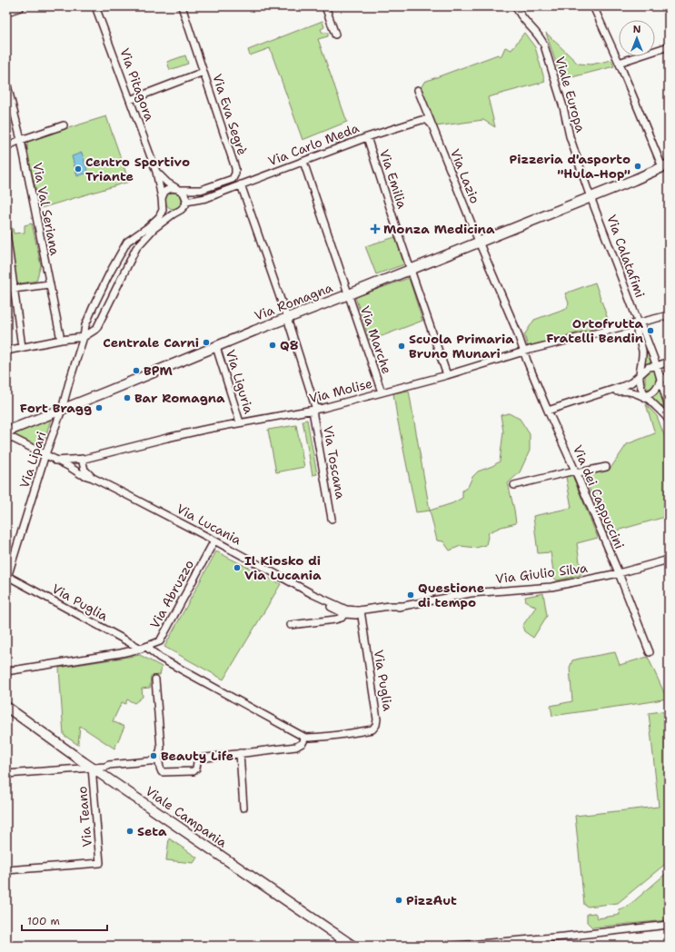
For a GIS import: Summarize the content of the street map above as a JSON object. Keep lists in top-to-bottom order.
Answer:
{
  "streets": {
    "street": [
      "Via Pitagora",
      "Viale Europa",
      "Via Eva Segrè",
      "Via Carlo Meda",
      "Via Lazio",
      "Via Emilia",
      "Via Val Seriana",
      "Via Calatafimi",
      "Via Romagna",
      "Via Marche",
      "Via Liguria",
      "Via Molise",
      "Via Lipari",
      "Via Toscana",
      "Via dei Cappuccini",
      "Via Lucania",
      "Via Giulio Silva",
      "Via Abruzzo",
      "Via Puglia",
      "Via Teano",
      "Viale Campania"
    ]
  },
  "crossings": [
    ["Via Pitagora", "Via Eva Segrè"],
    ["Via Pitagora", "Via Carlo Meda"],
    ["Viale Europa", "Via Calatafimi"],
    ["Viale Europa", "Via Romagna"],
    ["Via Eva Segrè", "Via Carlo Meda"],
    ["Via Carlo Meda", "Via Lazio"],
    ["Via Carlo Meda", "Via Emilia"],
    ["Via Carlo Meda", "Via Marche"],
    ["Via Carlo Meda", "Via Toscana"],
    ["Via Lazio", "Via Romagna"],
    ["Via Lazio", "Via Molise"],
    ["Via Lazio", "Via dei Cappuccini"],
    ["Via Emilia", "Via Romagna"],
    ["Via Emilia", "Via Molise"],
    ["Via Calatafimi", "Via Romagna"],
    ["Via Calatafimi", "Via Molise"],
    ["Via Romagna", "Via Marche"],
    ["Via Romagna", "Via Liguria"],
    ["Via Romagna", "Via Lipari"],
    ["Via Romagna", "Via Toscana"],
    ["Via Marche", "Via Molise"],
    ["Via Liguria", "Via Molise"],
    ["Via Molise", "Via Toscana"],
    ["Via Molise", "Via dei Cappuccini"],
    ["Via Molise", "Via Lucania"],
    ["Via Lipari", "Via Puglia"],
    ["Via dei Cappuccini", "Via Giulio Silva"],
    ["Via Lucania", "Via Giulio Silva"],
    ["Via Lucania", "Via Abruzzo"],
    ["Via Giulio Silva", "Via Puglia"],
    ["Via Abruzzo", "Via Puglia"],
    ["Via Teano", "Viale Campania"]
  ],
  "places": {
    "other": [
      "Pizzeria d'asporto \"Hula-Hop\"",
      "Centro Sportivo Triante",
      "Ortofrutta Fratelli Bendin",
      "Centrale Carni",
      "Q8",
      "Scuola Primaria Bruno Munari",
      "BPM",
      "Bar Romagna",
      "Fort Bragg",
      "Il Kiosko di Via Lucania",
      "Questione di tempo",
      "Beauty Life",
      "Seta",
      "PizzAut"
    ],
    "health": ["Monza Medicina"]
  },
  "scale_bar": "100 m",
  "north": "top"
}
